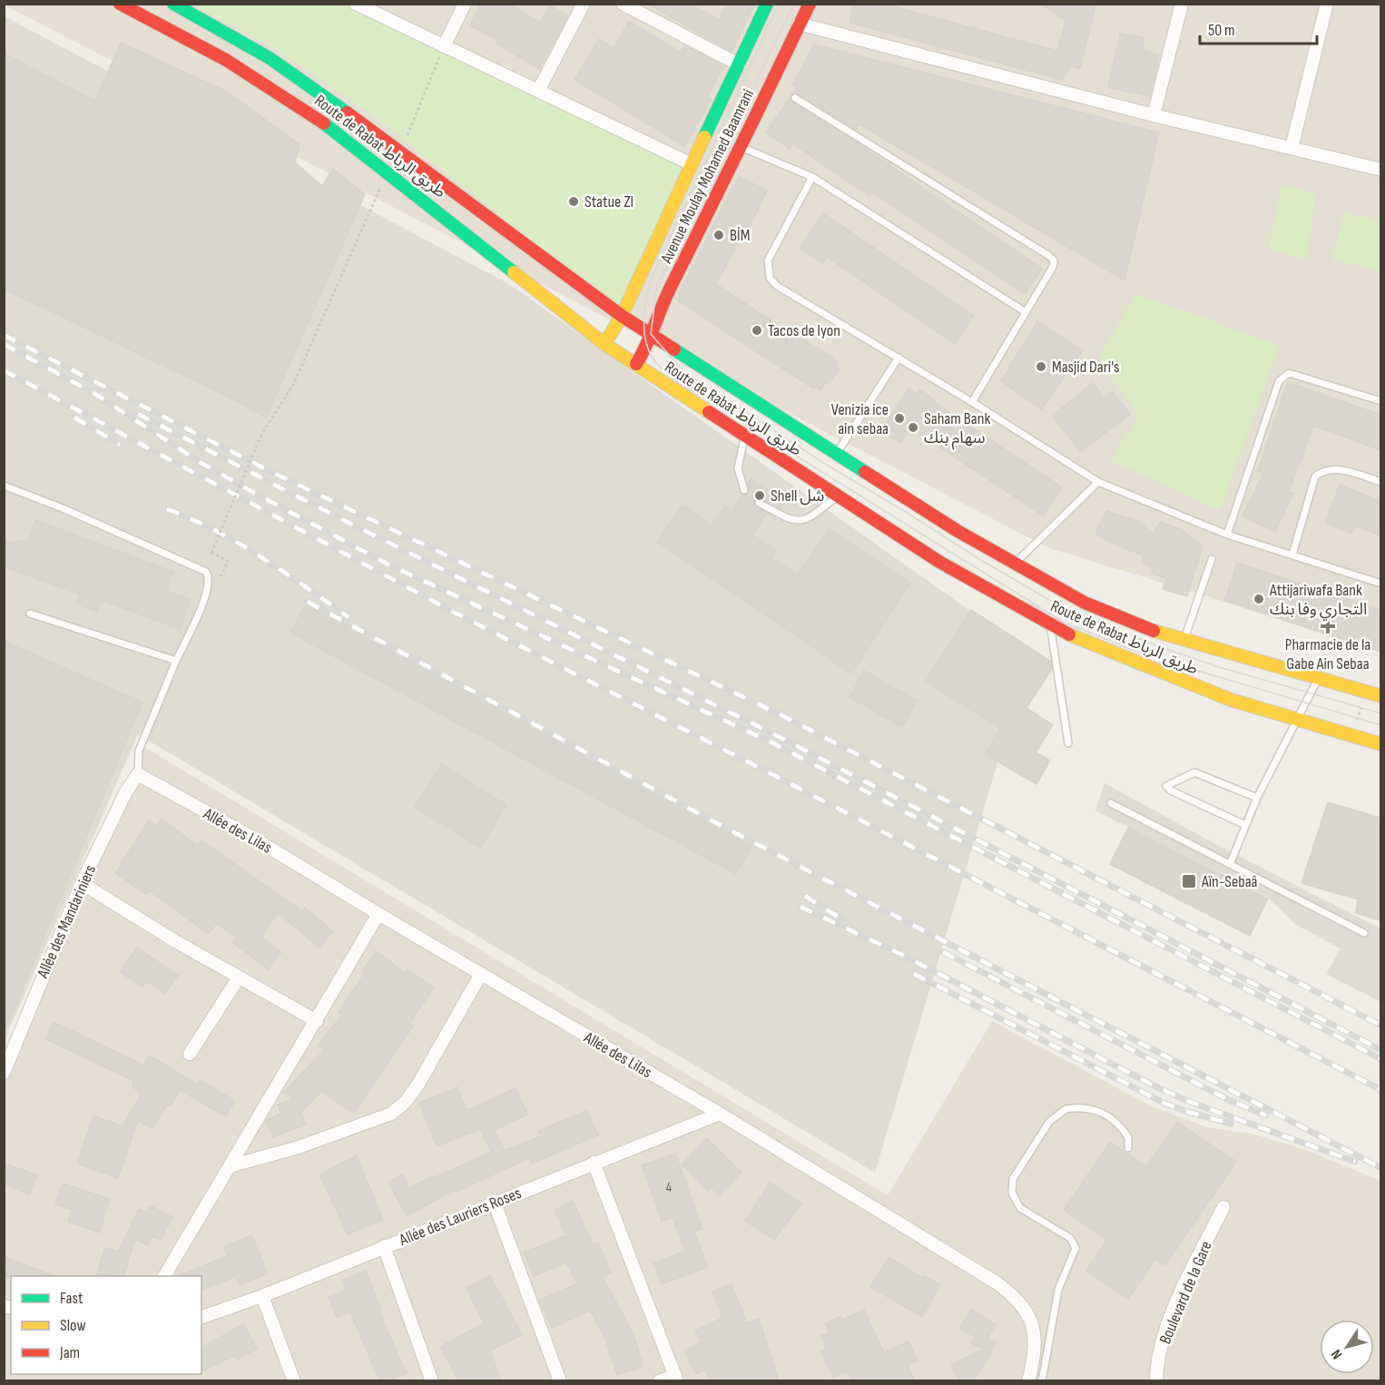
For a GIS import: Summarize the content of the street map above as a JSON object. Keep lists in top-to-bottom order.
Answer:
{
  "streets": {
    "main road": ["Route de Rabat طريق الرباط", "Avenue Moulay Mohamed Baamrani"],
    "street": [
      "Allée des Lilas",
      "Allée des Mandariniers",
      "Allée des Lauriers Roses",
      "Boulevard de la Gare"
    ]
  },
  "crossings": [
    ["Route de Rabat طريق الرباط", "Avenue Moulay Mohamed Baamrani"],
    ["Allée des Lilas", "Allée des Mandariniers"],
    ["Allée des Lilas", "Allée des Lauriers Roses"]
  ],
  "places": {
    "other": [
      "Statue ZI",
      "BİM",
      "Tacos de lyon",
      "Masjid Dari's",
      "Venizia ice ain sebaa",
      "Saham Bank سهام بنك",
      "Shell شل",
      "Attijariwafa Bank التجاري وفا بنك"
    ],
    "health": ["Pharmacie de la Gabe Ain Sebaa"],
    "transit": ["Aïn-Sebaâ"]
  },
  "house_numbers": ["4"],
  "legend": ["Fast", "Slow", "Jam"],
  "scale_bar": "50 m",
  "north": "bottom left"
}
